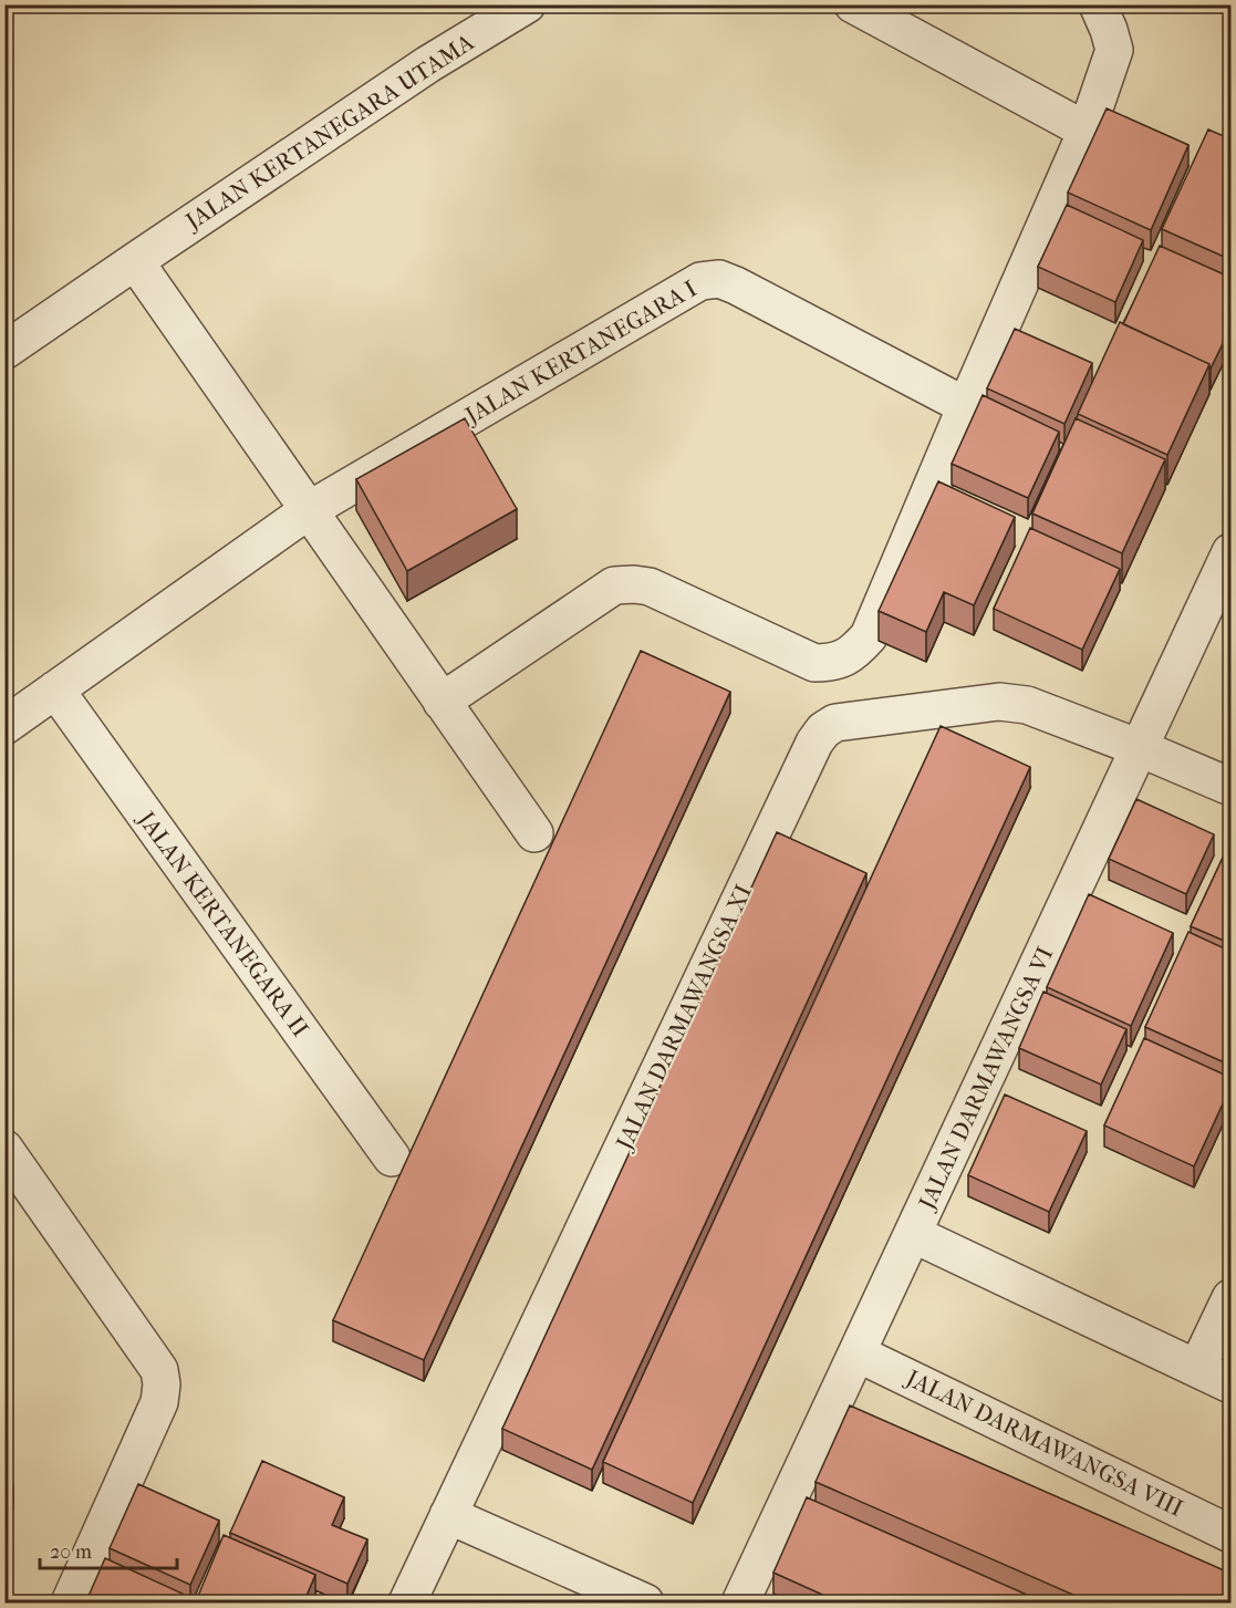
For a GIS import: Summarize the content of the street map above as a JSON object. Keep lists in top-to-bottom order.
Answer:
{
  "streets": {
    "street": [
      "JALAN KERTANEGARA UTAMA",
      "JALAN KERTANEGARA I",
      "JALAN KERTANEGARA II",
      "JALAN DARMAWANGSA XI",
      "JALAN DARMAWANGSA VI",
      "JALAN DARMAWANGSA VIII"
    ]
  },
  "crossings": [
    ["JALAN KERTANEGARA I", "JALAN KERTANEGARA II"],
    ["JALAN DARMAWANGSA XI", "JALAN DARMAWANGSA VI"],
    ["JALAN DARMAWANGSA VI", "JALAN DARMAWANGSA VIII"]
  ],
  "scale_bar": "20 m"
}
